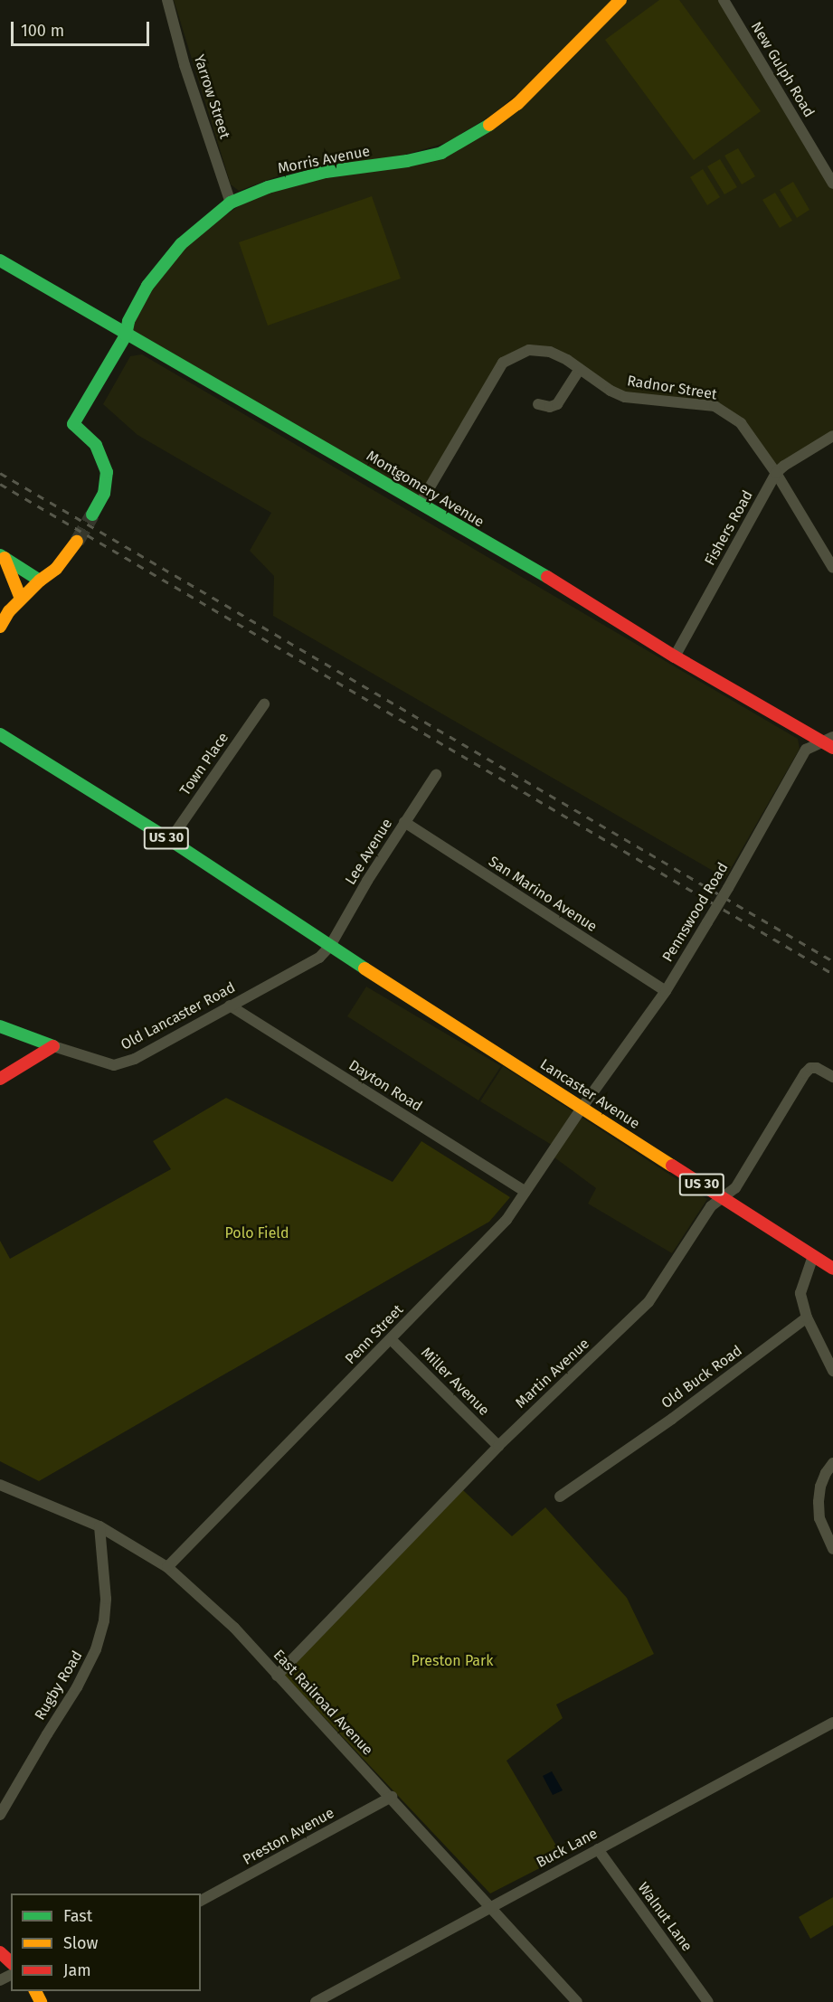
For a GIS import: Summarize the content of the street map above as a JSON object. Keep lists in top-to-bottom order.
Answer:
{
  "streets": {
    "main road": [
      "Morris Avenue",
      "Montgomery Avenue",
      "US 30",
      "Old Lancaster Road",
      "Lancaster Avenue"
    ],
    "street": [
      "New Gulph Road",
      "Yarrow Street",
      "Radnor Street",
      "Fishers Road",
      "Town Place",
      "Lee Avenue",
      "San Marino Avenue",
      "Pennswood Road",
      "Dayton Road",
      "Penn Street",
      "Martin Avenue",
      "Old Buck Road",
      "Miller Avenue",
      "Rugby Road",
      "East Railroad Avenue",
      "Preston Avenue",
      "Buck Lane",
      "Walnut Lane"
    ]
  },
  "crossings": [
    ["Yarrow Street", "Morris Avenue"],
    ["Morris Avenue", "Montgomery Avenue"],
    ["Radnor Street", "Montgomery Avenue"],
    ["Radnor Street", "Fishers Road"],
    ["Montgomery Avenue", "Fishers Road"],
    ["Montgomery Avenue", "Pennswood Road"],
    ["Town Place", "US 30"],
    ["US 30", "Lee Avenue"],
    ["US 30", "Old Lancaster Road"],
    ["US 30", "Lancaster Avenue"],
    ["Lee Avenue", "San Marino Avenue"],
    ["Lee Avenue", "Old Lancaster Road"],
    ["Lee Avenue", "Lancaster Avenue"],
    ["San Marino Avenue", "Pennswood Road"],
    ["Pennswood Road", "Lancaster Avenue"],
    ["Pennswood Road", "Penn Street"],
    ["Old Lancaster Road", "Dayton Road"],
    ["Old Lancaster Road", "Lancaster Avenue"],
    ["Dayton Road", "Penn Street"],
    ["Lancaster Avenue", "Penn Street"],
    ["Lancaster Avenue", "Martin Avenue"],
    ["Penn Street", "Miller Avenue"],
    ["Penn Street", "East Railroad Avenue"],
    ["Martin Avenue", "Miller Avenue"],
    ["Martin Avenue", "East Railroad Avenue"],
    ["Rugby Road", "East Railroad Avenue"],
    ["East Railroad Avenue", "Preston Avenue"],
    ["East Railroad Avenue", "Buck Lane"],
    ["Buck Lane", "Walnut Lane"]
  ],
  "parks": ["Polo Field", "Preston Park"],
  "legend": ["Fast", "Slow", "Jam"],
  "scale_bar": "100 m"
}
